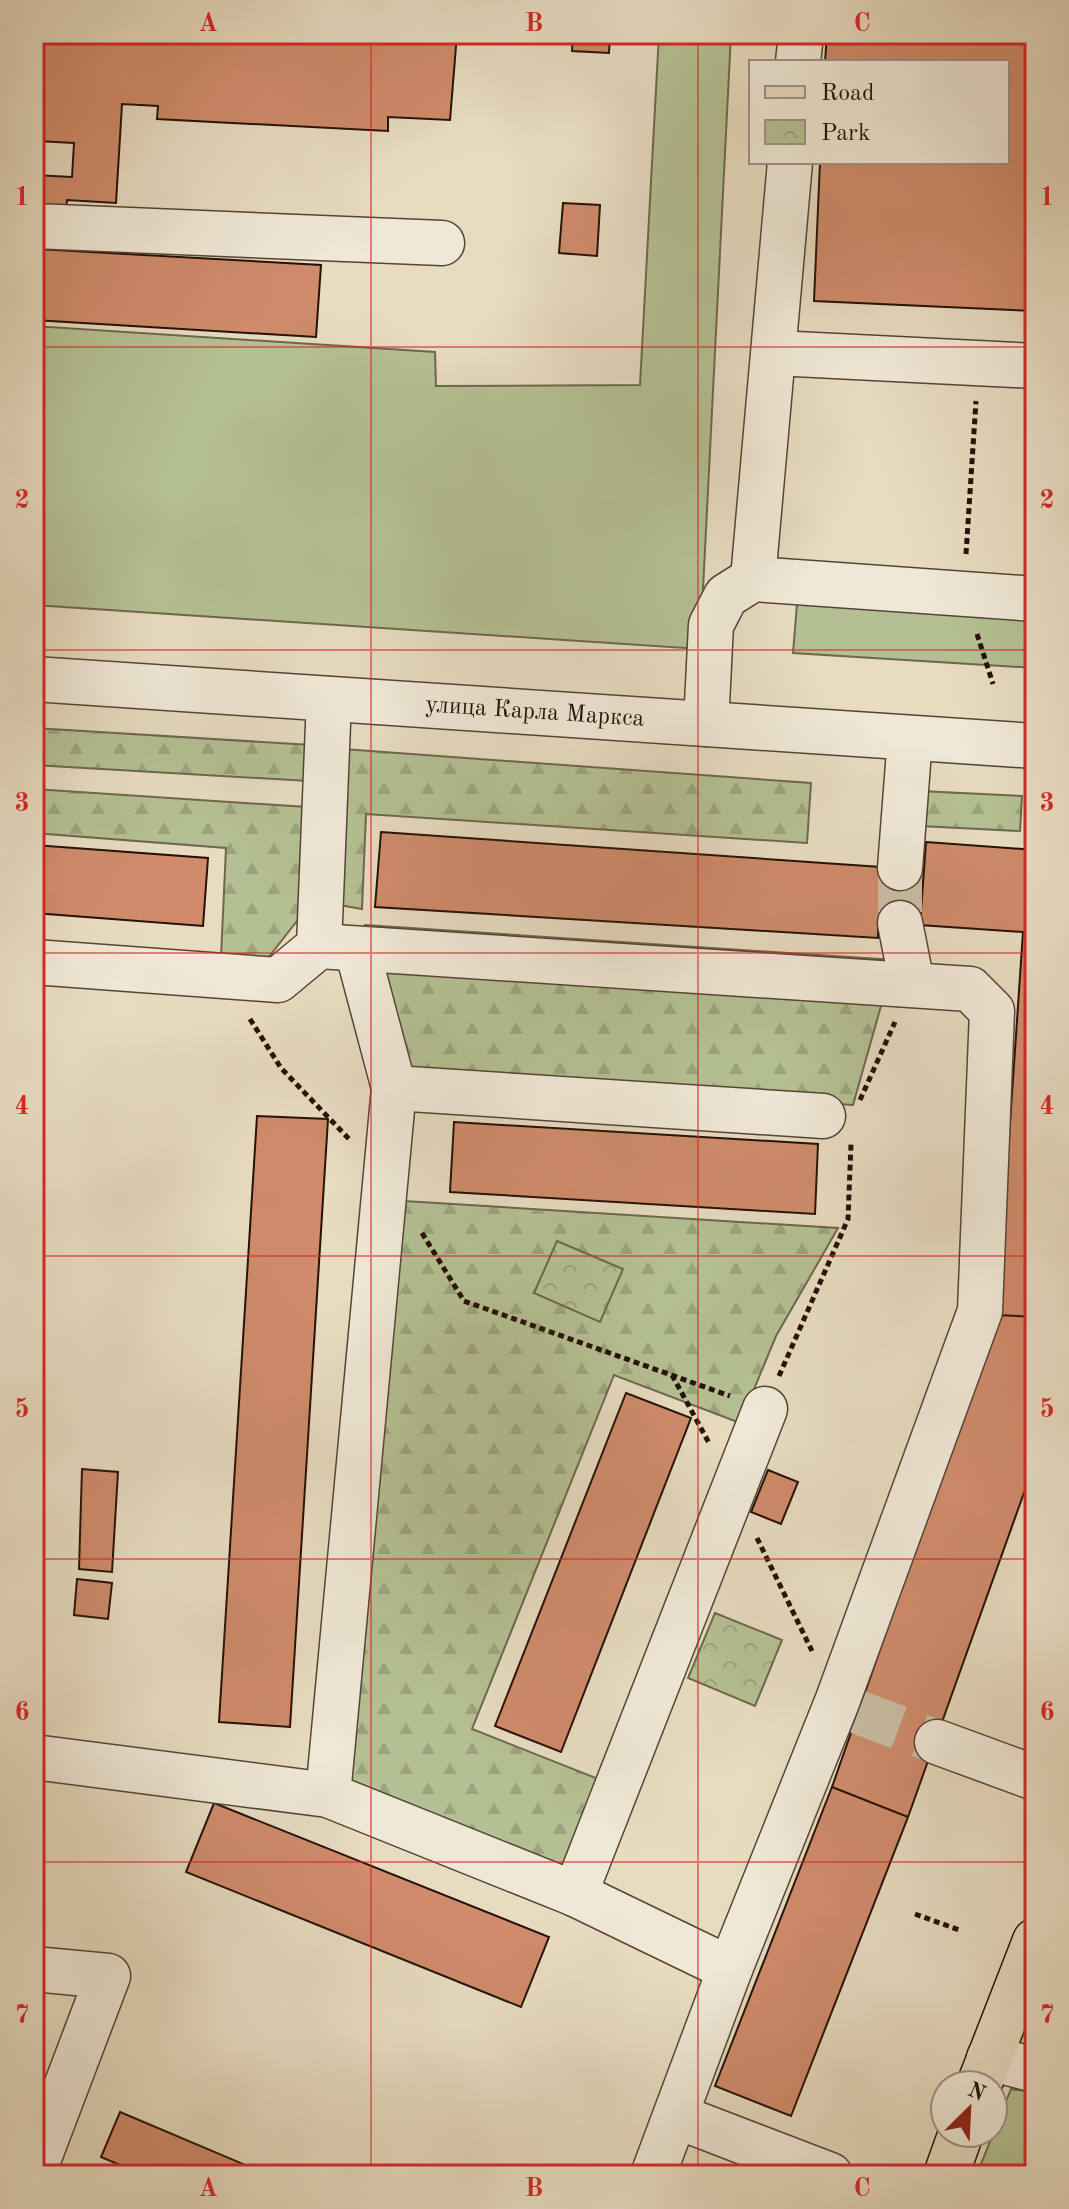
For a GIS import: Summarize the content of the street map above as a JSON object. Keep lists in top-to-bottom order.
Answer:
{
  "streets": {
    "street": ["улица Карла Маркса"]
  },
  "legend": ["Road", "Park"],
  "north": "top right",
  "grid": {
    "columns": ["A", "B", "C"],
    "rows": [
      "1",
      "2",
      "3",
      "4",
      "5",
      "6",
      "7"
    ]
  }
}
